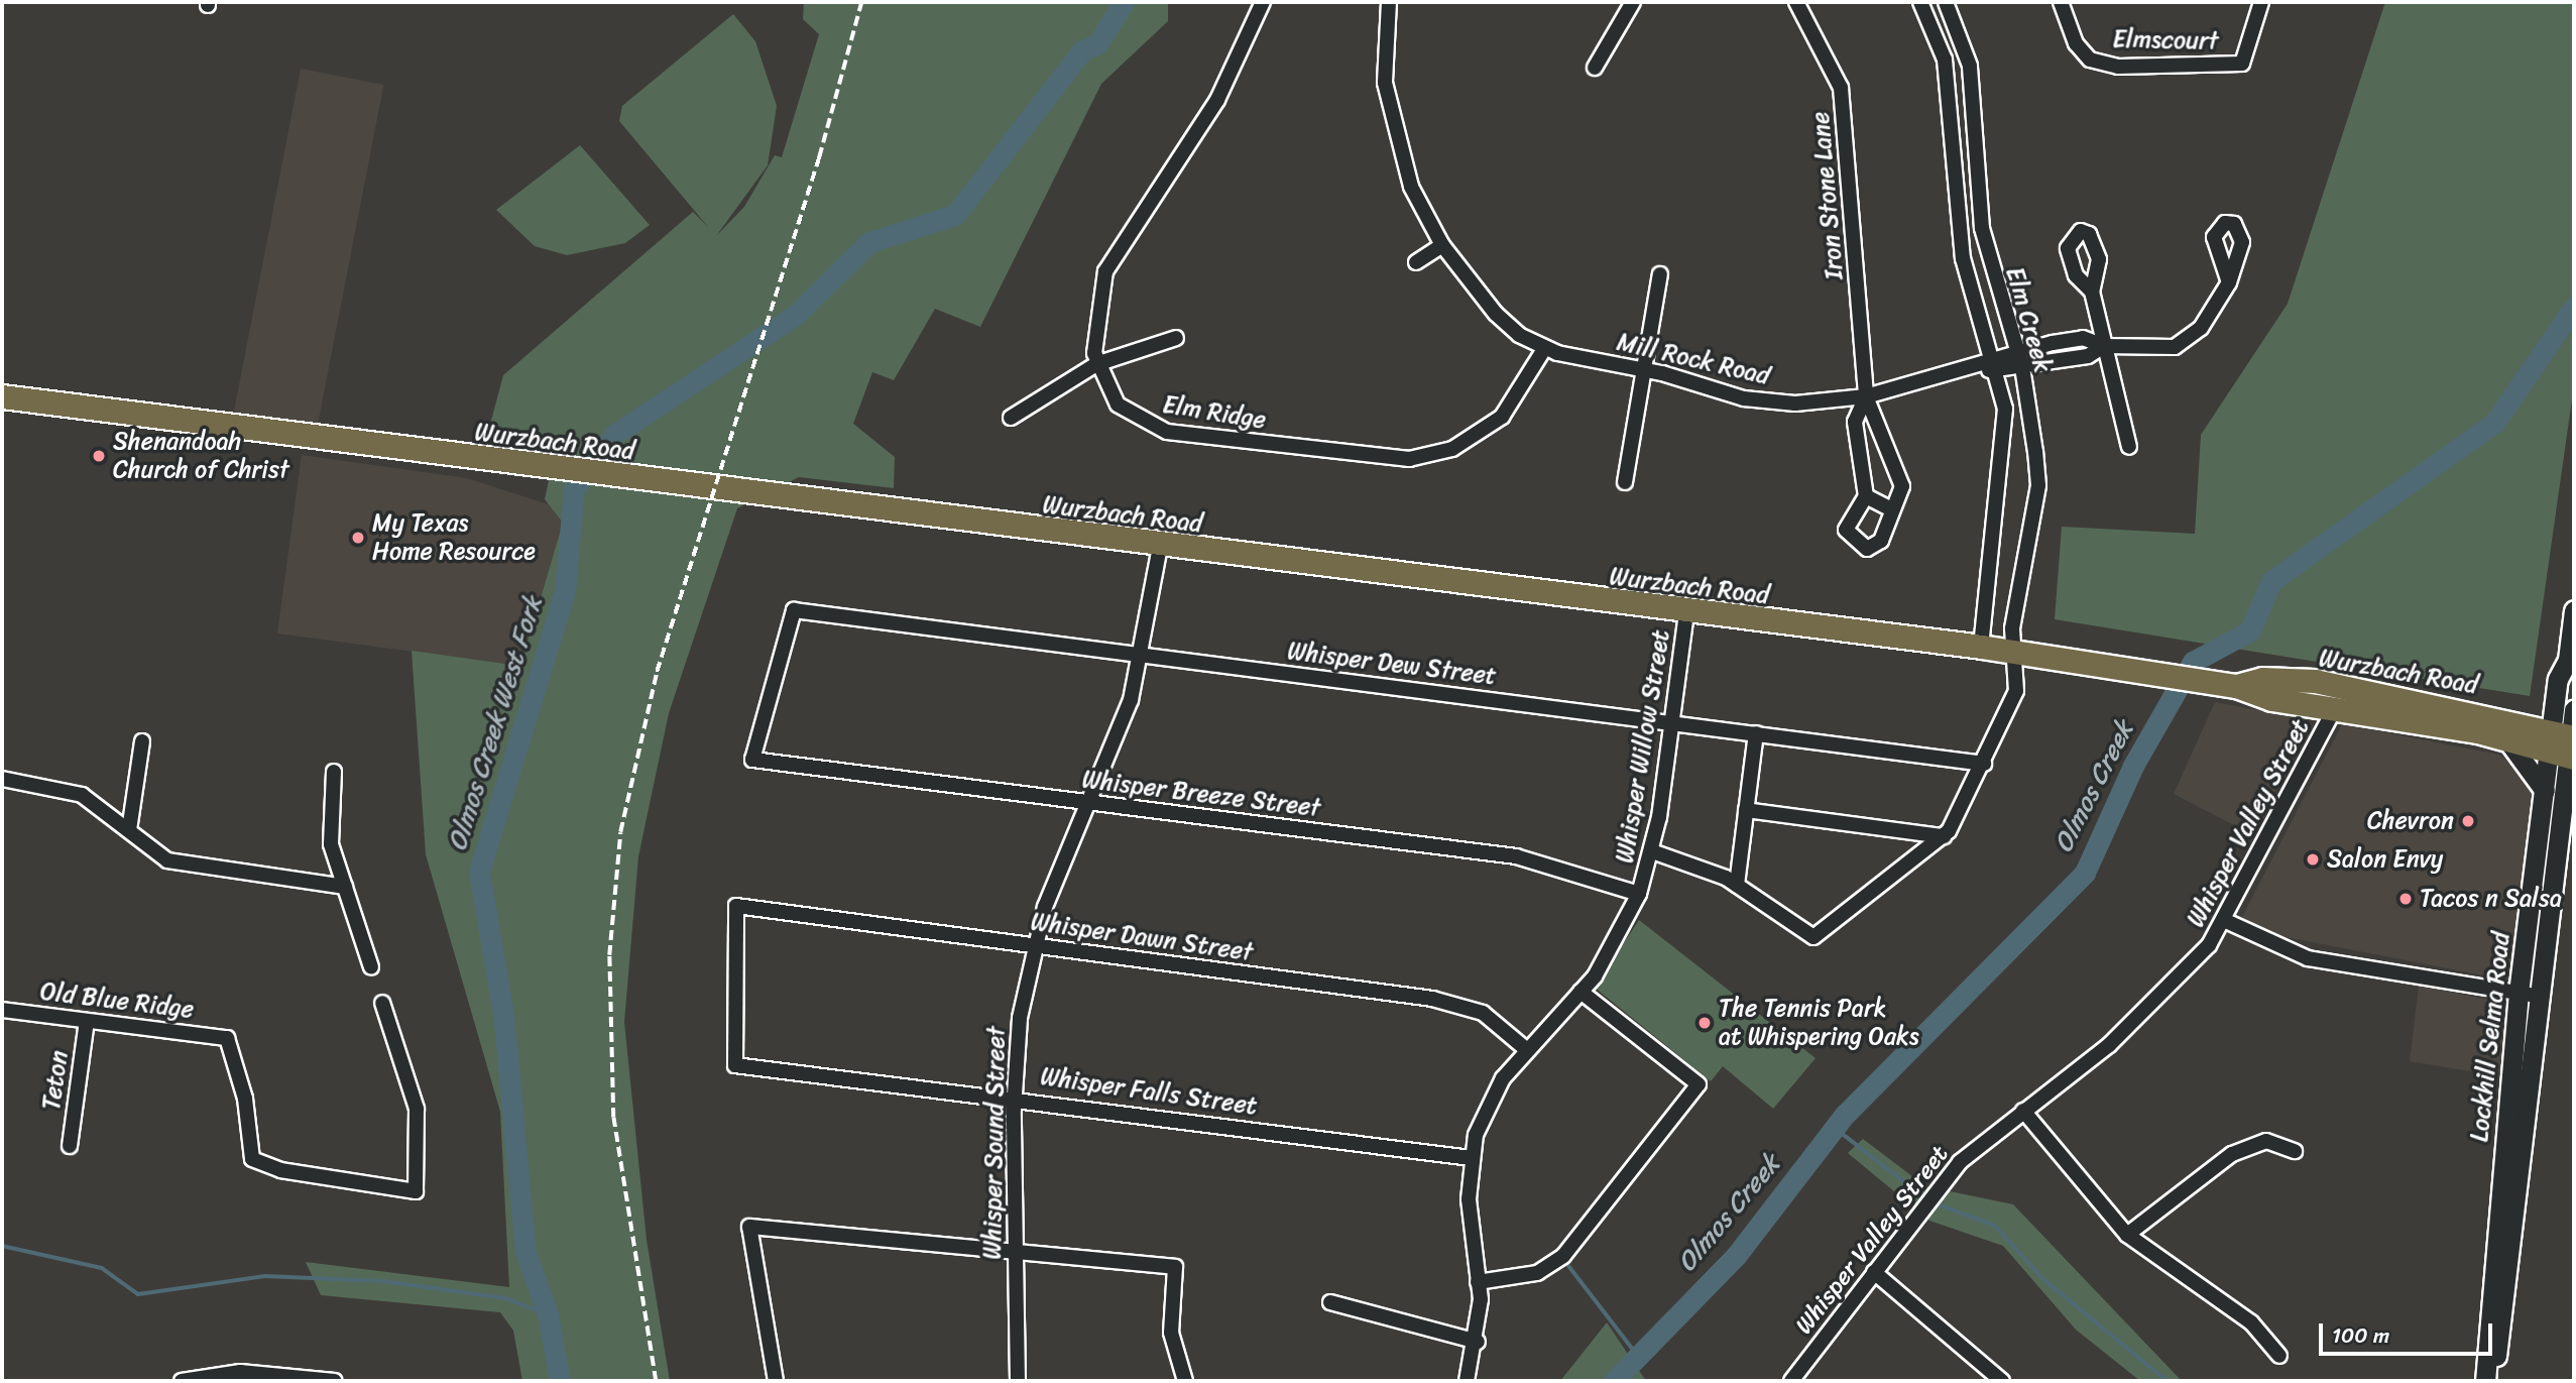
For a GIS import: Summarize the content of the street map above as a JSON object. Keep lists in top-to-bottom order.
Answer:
{
  "streets": {
    "main road": ["Wurzbach Road", "Lockhill Selma Road"],
    "street": [
      "Elmscourt",
      "Iron Stone Lane",
      "Elm Creek",
      "Mill Rock Road",
      "Elm Ridge",
      "Whisper Dew Street",
      "Whisper Willow Street",
      "Whisper Breeze Street",
      "Whisper Valley Street",
      "Whisper Dawn Street",
      "Old Blue Ridge",
      "Teton",
      "Whisper Falls Street",
      "Whisper Sound Street"
    ]
  },
  "crossings": [
    ["Iron Stone Lane", "Mill Rock Road"],
    ["Elm Creek", "Mill Rock Road"],
    ["Elm Creek", "Wurzbach Road"],
    ["Elm Creek", "Whisper Dew Street"],
    ["Mill Rock Road", "Elm Ridge"],
    ["Wurzbach Road", "Whisper Willow Street"],
    ["Wurzbach Road", "Whisper Valley Street"],
    ["Wurzbach Road", "Lockhill Selma Road"],
    ["Wurzbach Road", "Whisper Sound Street"],
    ["Whisper Dew Street", "Whisper Willow Street"],
    ["Whisper Dew Street", "Whisper Breeze Street"],
    ["Whisper Dew Street", "Whisper Sound Street"],
    ["Whisper Willow Street", "Whisper Breeze Street"],
    ["Whisper Willow Street", "Whisper Dawn Street"],
    ["Whisper Willow Street", "Whisper Falls Street"],
    ["Whisper Breeze Street", "Whisper Sound Street"],
    ["Whisper Dawn Street", "Whisper Falls Street"],
    ["Whisper Dawn Street", "Whisper Sound Street"],
    ["Old Blue Ridge", "Teton"],
    ["Whisper Falls Street", "Whisper Sound Street"]
  ],
  "water": ["Olmos Creek West Fork", "Olmos Creek"],
  "places": [
    "Shenandoah Church of Christ",
    "My Texas Home Resource",
    "Chevron",
    "Salon Envy",
    "Tacos n Salsa",
    "The Tennis Park at Whispering Oaks"
  ],
  "scale_bar": "100 m"
}
